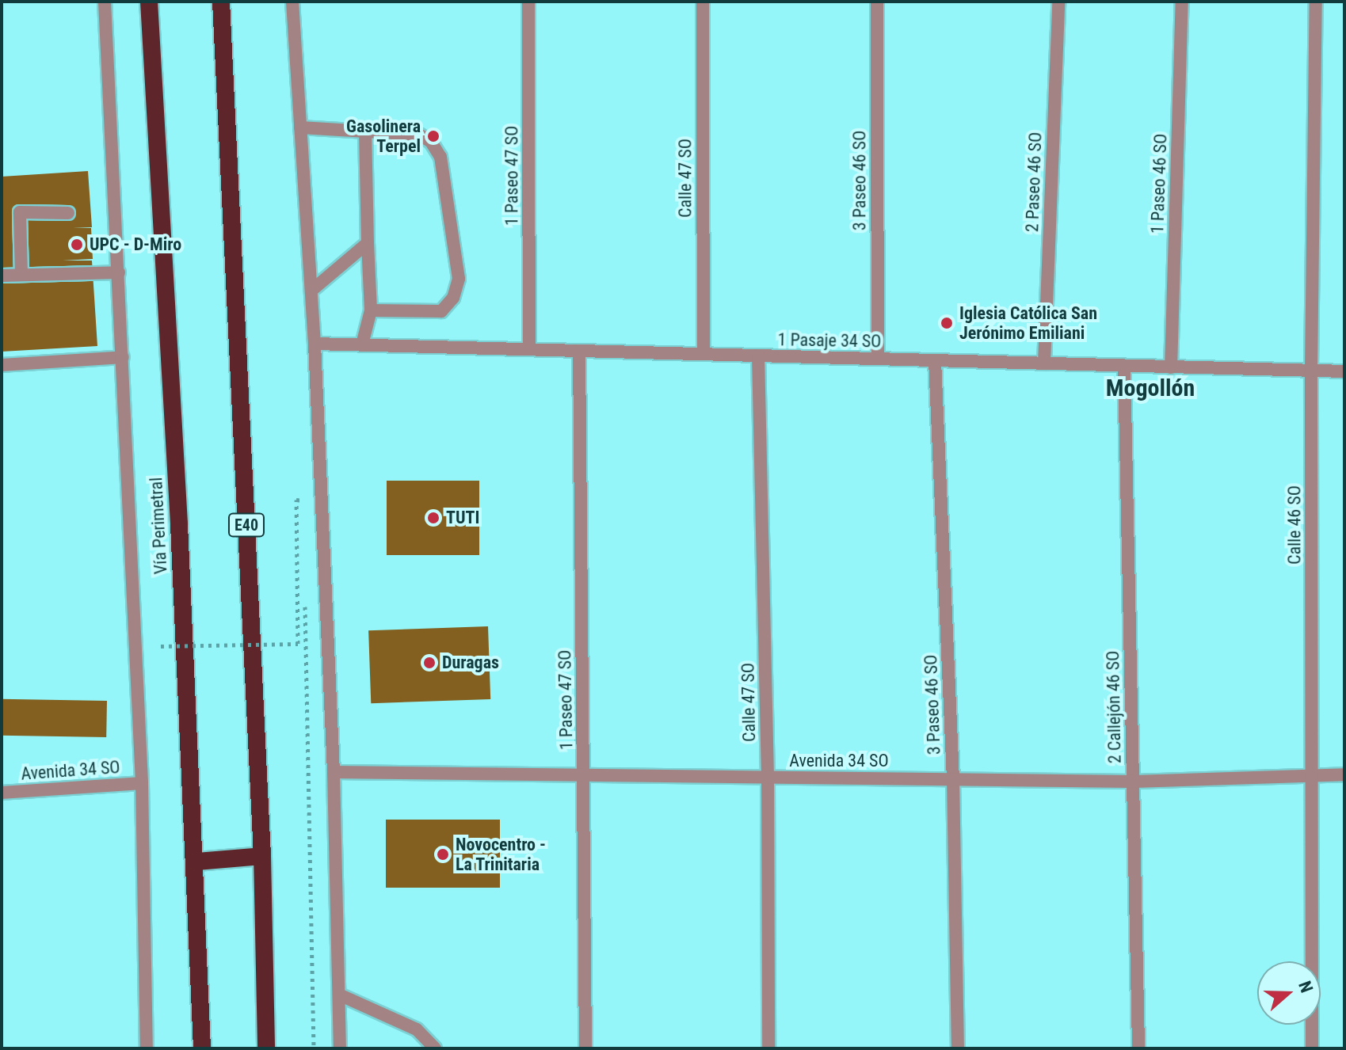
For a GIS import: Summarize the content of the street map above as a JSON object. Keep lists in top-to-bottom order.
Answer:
{
  "streets": {
    "highway": ["E40", "Vía Perimetral"],
    "street": [
      "1 Paseo 47 SO",
      "Calle 47 SO",
      "3 Paseo 46 SO",
      "2 Paseo 46 SO",
      "1 Paseo 46 SO",
      "1 Pasaje 34 SO",
      "Calle 46 SO",
      "2 Callejón 46 SO",
      "Avenida 34 SO"
    ]
  },
  "crossings": [
    ["1 Paseo 47 SO", "1 Pasaje 34 SO"],
    ["1 Paseo 47 SO", "Avenida 34 SO"],
    ["Calle 47 SO", "1 Pasaje 34 SO"],
    ["Calle 47 SO", "Avenida 34 SO"],
    ["3 Paseo 46 SO", "1 Pasaje 34 SO"],
    ["3 Paseo 46 SO", "Avenida 34 SO"],
    ["2 Paseo 46 SO", "1 Pasaje 34 SO"],
    ["1 Paseo 46 SO", "1 Pasaje 34 SO"],
    ["1 Pasaje 34 SO", "Calle 46 SO"],
    ["1 Pasaje 34 SO", "2 Callejón 46 SO"],
    ["Calle 46 SO", "Avenida 34 SO"],
    ["Vía Perimetral", "Avenida 34 SO"],
    ["2 Callejón 46 SO", "Avenida 34 SO"]
  ],
  "districts": ["Mogollón"],
  "places": [
    "Gasolinera Terpel",
    "UPC - D-Miro",
    "Iglesia Católica San Jerónimo Emiliani",
    "TUTI",
    "Duragas",
    "Novocentro - La Trinitaria"
  ],
  "north": "right"
}
